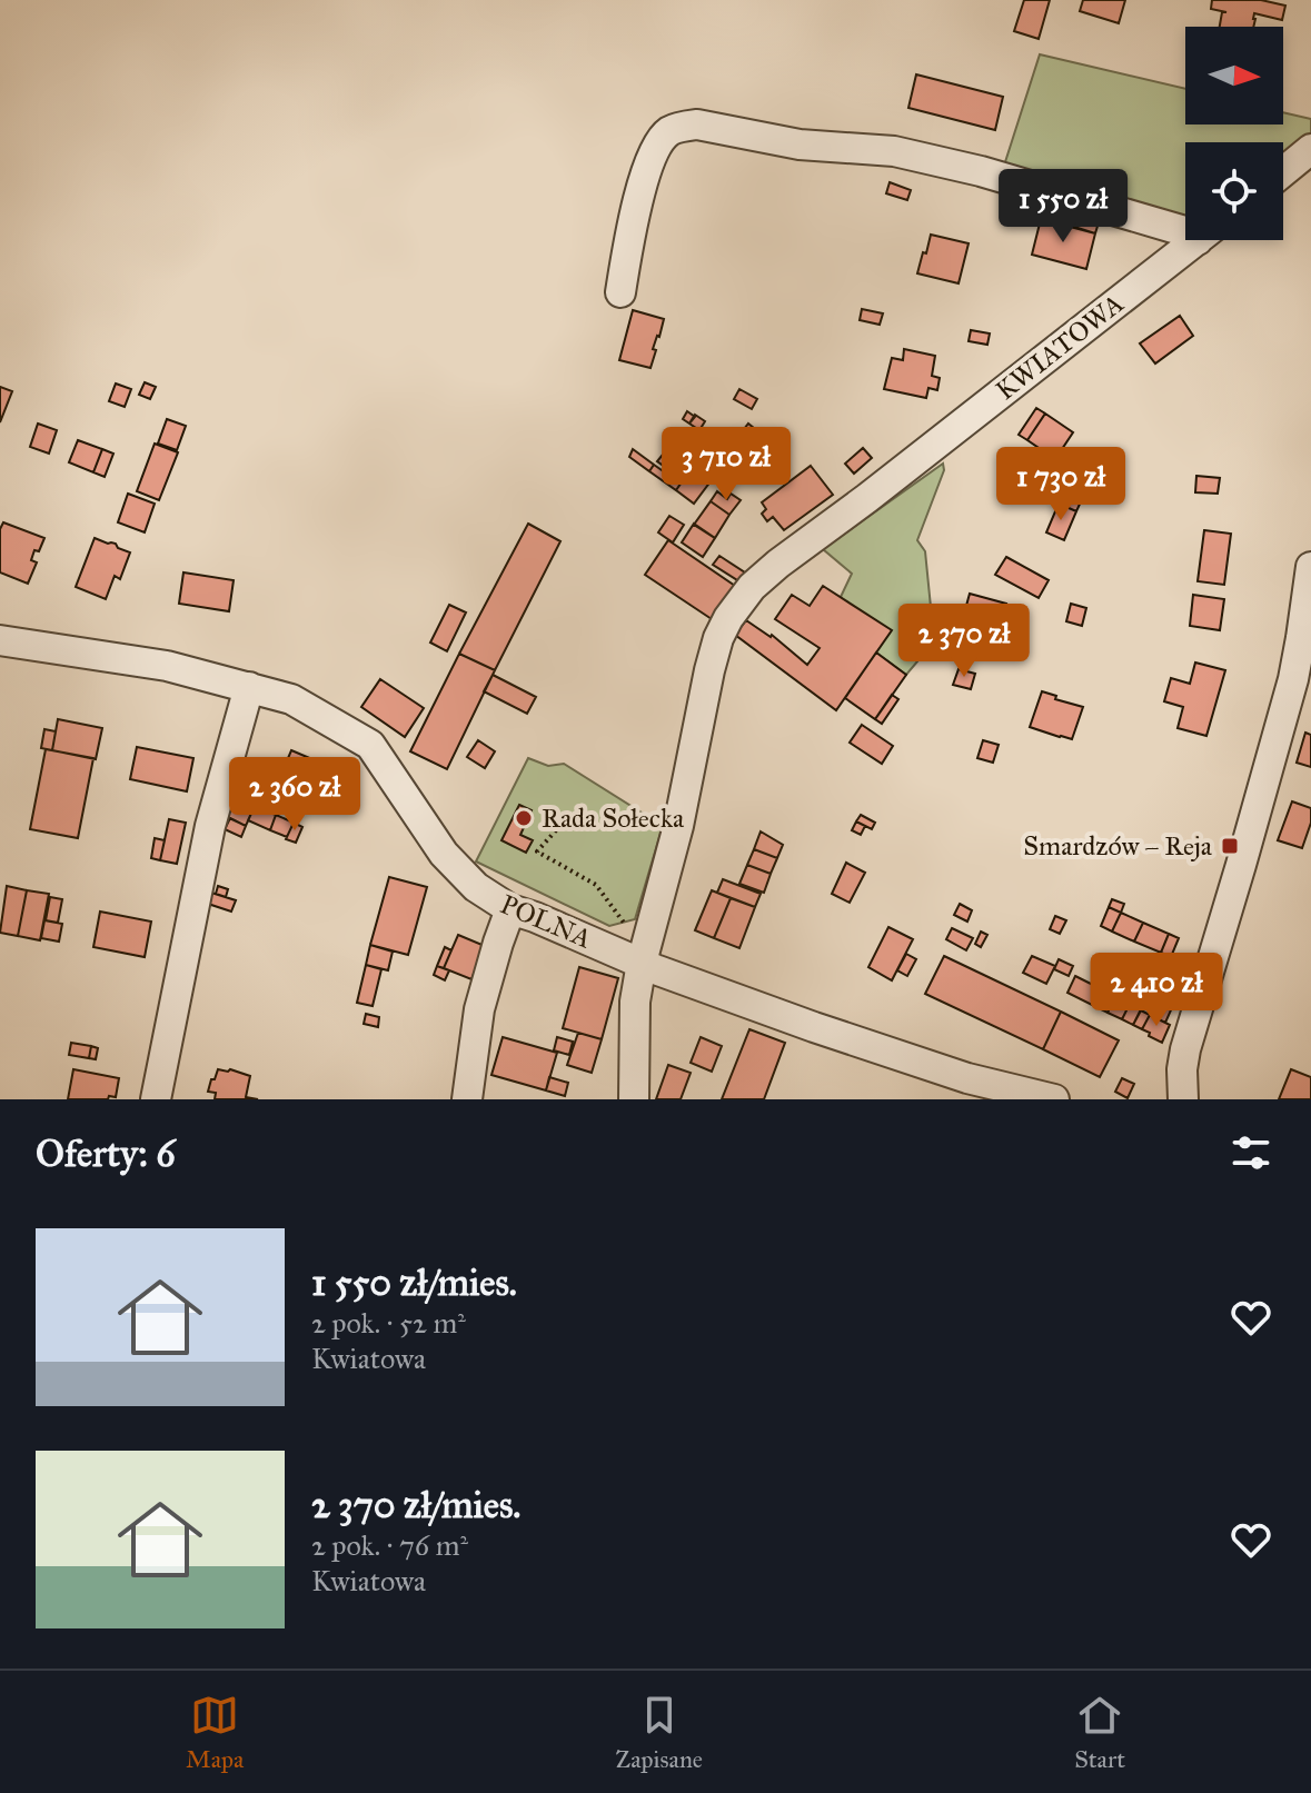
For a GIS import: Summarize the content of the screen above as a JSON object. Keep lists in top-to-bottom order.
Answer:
{
  "streets": {
    "street": ["KWIATOWA", "POLNA"]
  },
  "crossings": [
    ["KWIATOWA", "POLNA"]
  ],
  "places": {
    "other": ["Rada Sołecka"],
    "transit": ["Smardzów – Reja"]
  },
  "north": "right",
  "page": {
    "price": [
      "1 550 zł",
      "3 710 zł",
      "1 730 zł",
      "2 370 zł",
      "2 360 zł",
      "2 410 zł"
    ],
    "heading": "Oferty: 6",
    "list": [
      {
        "name": "1 550 zł/mies.",
        "note": "2 pok. · 52 m² · Kwiatowa"
      },
      {
        "name": "2 370 zł/mies.",
        "note": "2 pok. · 76 m² · Kwiatowa"
      }
    ],
    "tabs": ["Mapa", "Zapisane", "Start"]
  }
}
